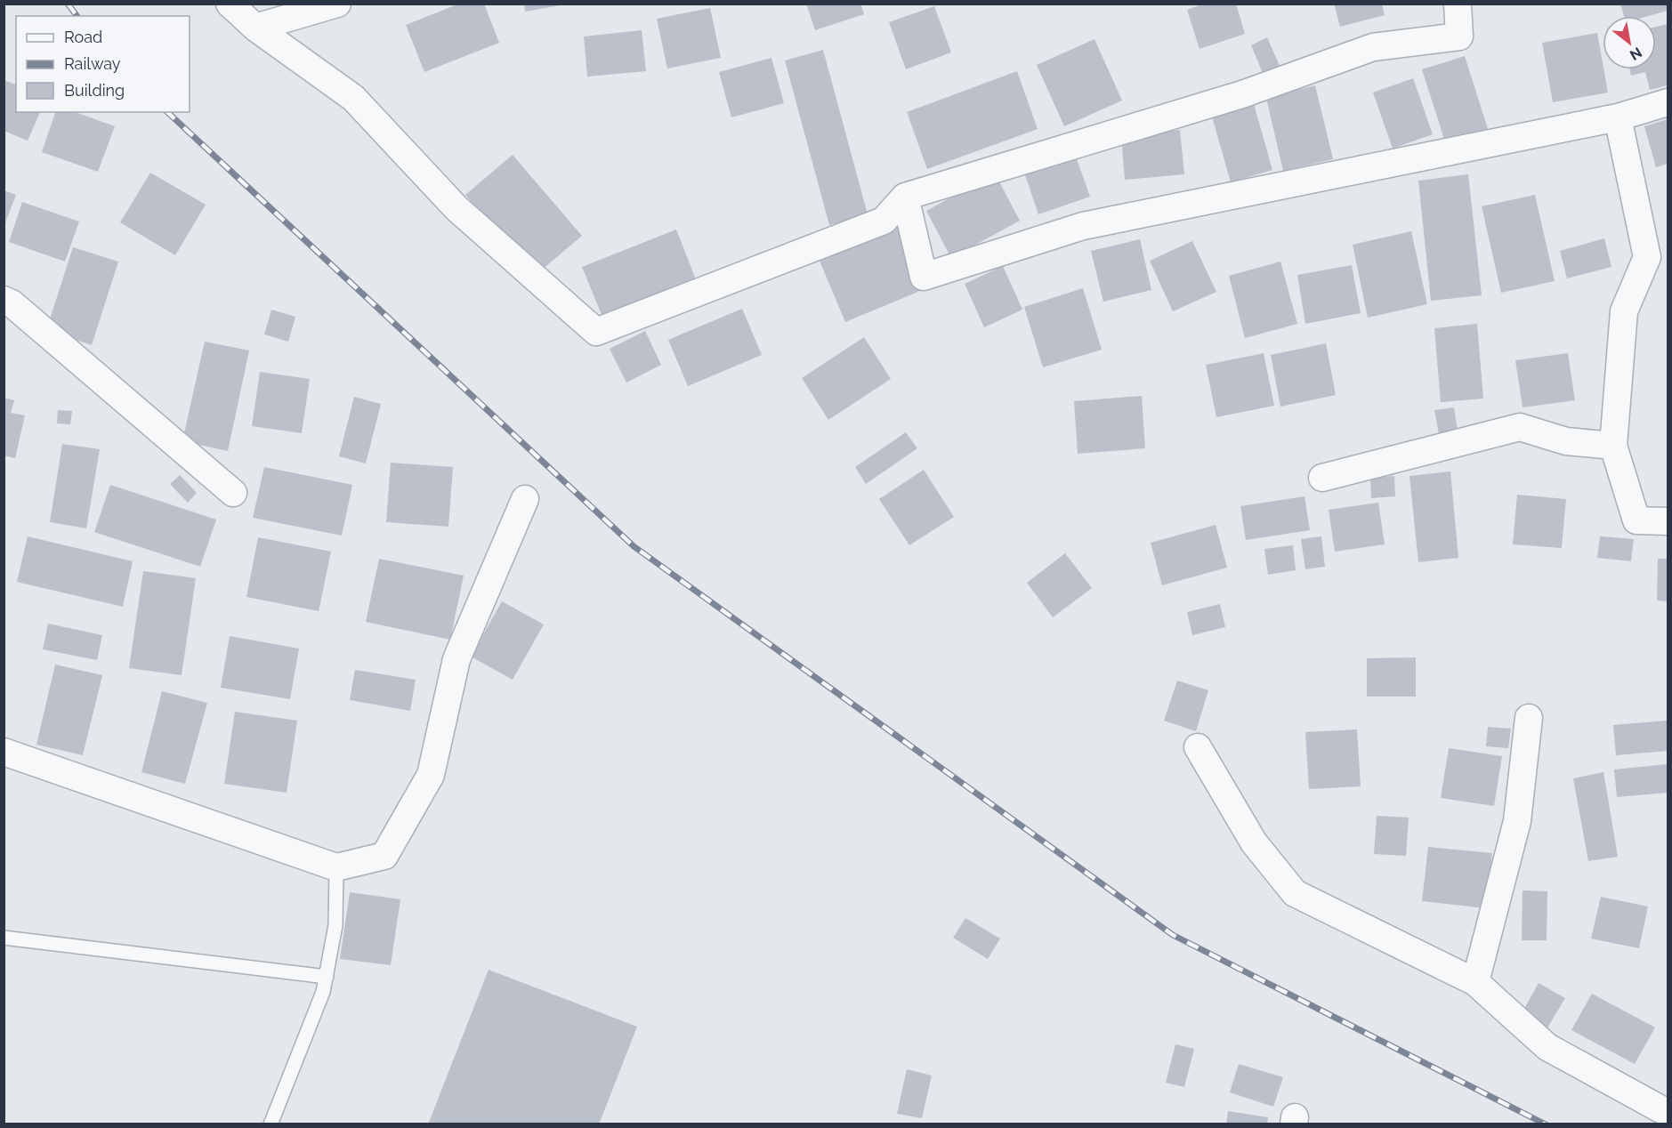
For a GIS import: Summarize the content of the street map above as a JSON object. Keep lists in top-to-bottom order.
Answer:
{
  "legend": ["Road", "Railway", "Building"],
  "north": "bottom right"
}
